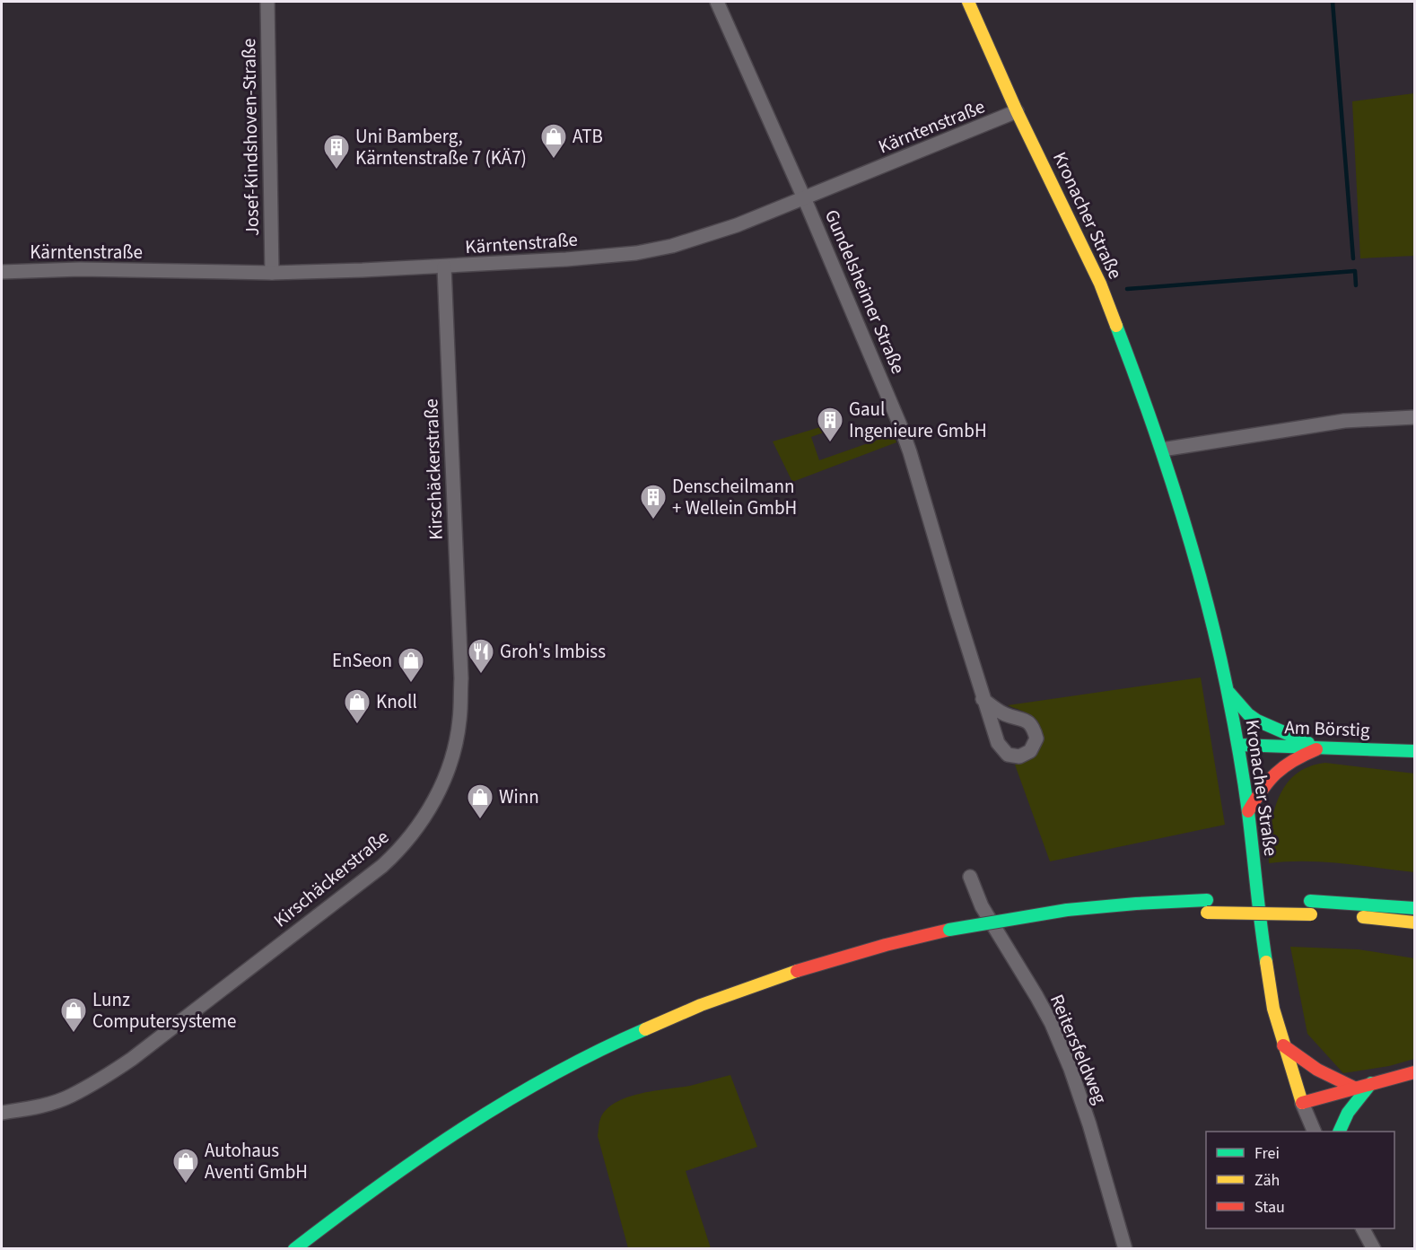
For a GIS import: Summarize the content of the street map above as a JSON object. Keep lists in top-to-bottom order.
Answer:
{
  "streets": {
    "main road": ["Kronacher Straße", "Am Börstig"],
    "street": [
      "Kärntenstraße",
      "Josef-Kindshoven-Straße",
      "Gundelsheimer Straße",
      "Kirschäckerstraße",
      "Reitersfeldweg"
    ]
  },
  "crossings": [
    ["Kärntenstraße", "Josef-Kindshoven-Straße"],
    ["Kärntenstraße", "Kronacher Straße"],
    ["Kärntenstraße", "Gundelsheimer Straße"],
    ["Kärntenstraße", "Kirschäckerstraße"],
    ["Kronacher Straße", "Am Börstig"]
  ],
  "places": {
    "shop": [
      "ATB",
      "EnSeon",
      "Knoll",
      "Winn",
      "Lunz Computersysteme",
      "Autohaus Aventi GmbH"
    ],
    "building": ["Uni Bamberg, Kärntenstraße 7 (KÄ7)", "Gaul Ingenieure GmbH", "Denscheilmann + Wellein GmbH"],
    "restaurant": ["Groh's Imbiss"]
  },
  "legend": ["Frei", "Zäh", "Stau"]
}
